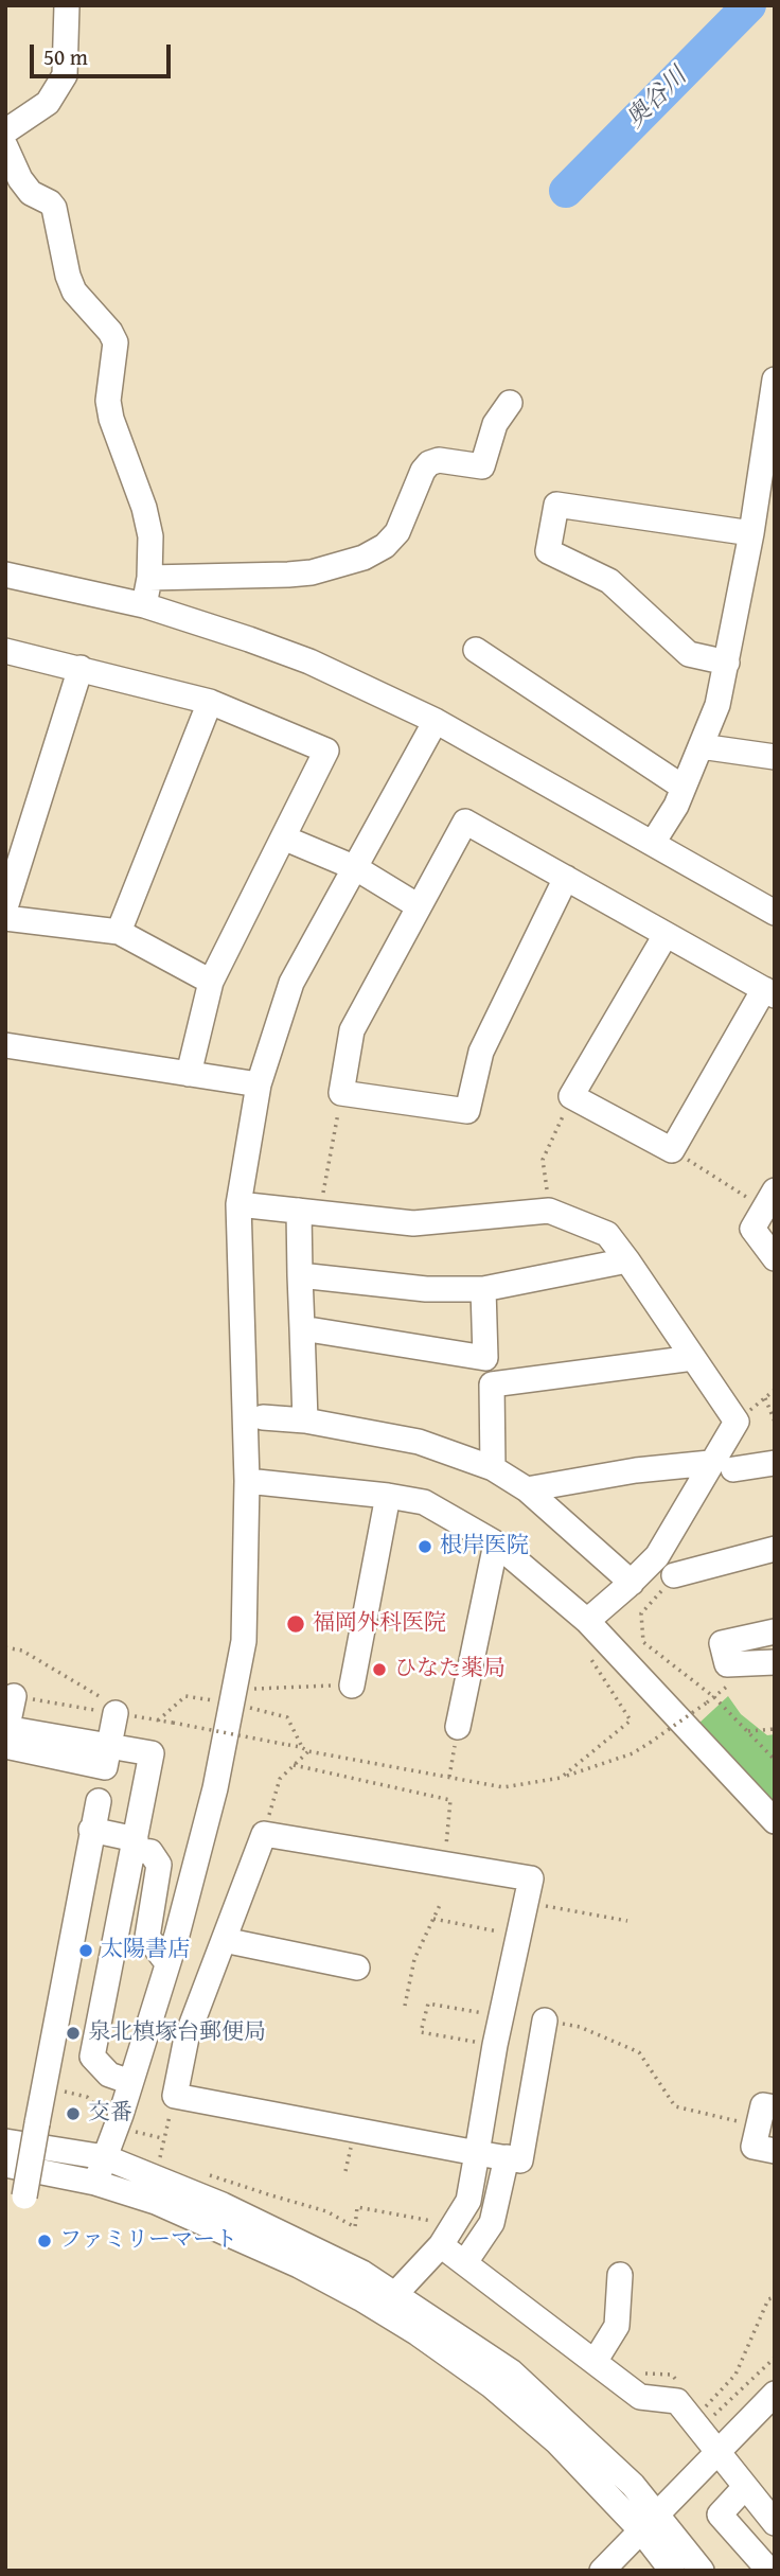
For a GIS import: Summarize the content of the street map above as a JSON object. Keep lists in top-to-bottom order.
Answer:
{
  "water": ["奥谷川"],
  "places": [
    "根岸医院",
    "福岡外科医院",
    "ひなた薬局",
    "太陽書店",
    "泉北槙塚台郵便局",
    "交番",
    "ファミリーマート"
  ],
  "scale_bar": "50 m"
}
